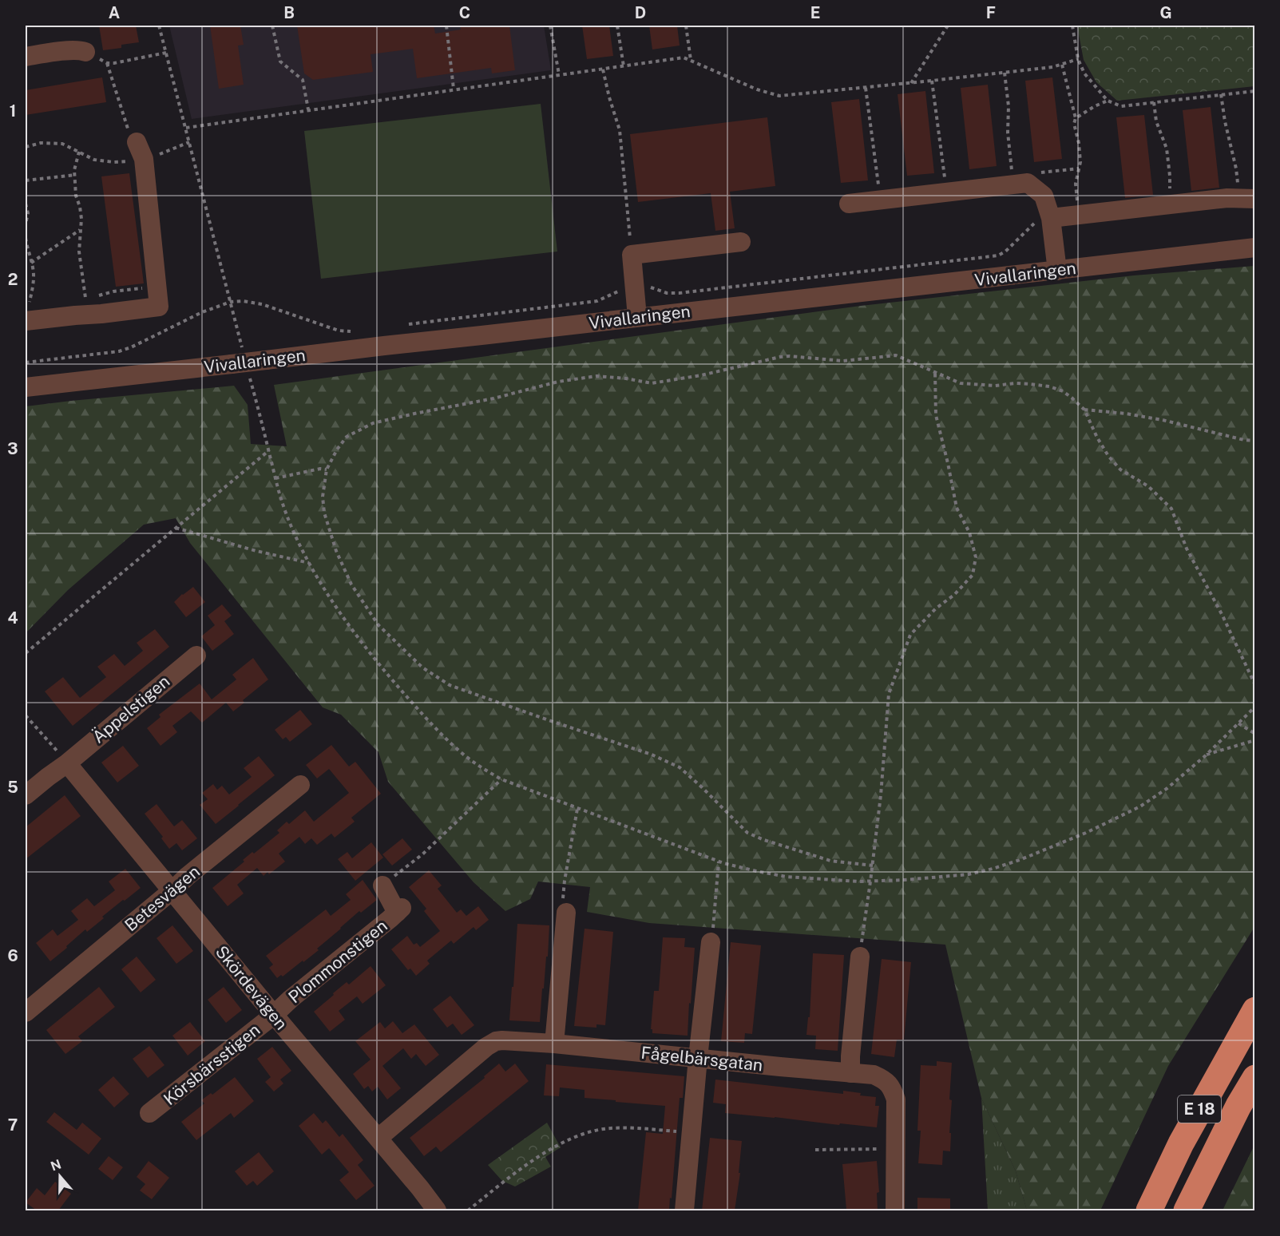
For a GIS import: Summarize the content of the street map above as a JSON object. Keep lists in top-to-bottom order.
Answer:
{
  "streets": {
    "highway": ["E 18"],
    "street": [
      "Vivallaringen",
      "Äppelstigen",
      "Betesvägen",
      "Plommonstigen",
      "Skördevägen",
      "Fågelbärsgatan",
      "Körsbärsstigen"
    ]
  },
  "crossings": [
    ["Äppelstigen", "Skördevägen"],
    ["Betesvägen", "Skördevägen"],
    ["Plommonstigen", "Skördevägen"],
    ["Plommonstigen", "Körsbärsstigen"],
    ["Skördevägen", "Fågelbärsgatan"],
    ["Skördevägen", "Körsbärsstigen"]
  ],
  "north": "top",
  "grid": {
    "columns": [
      "A",
      "B",
      "C",
      "D",
      "E",
      "F",
      "G"
    ],
    "rows": [
      "1",
      "2",
      "3",
      "4",
      "5",
      "6",
      "7"
    ]
  }
}
